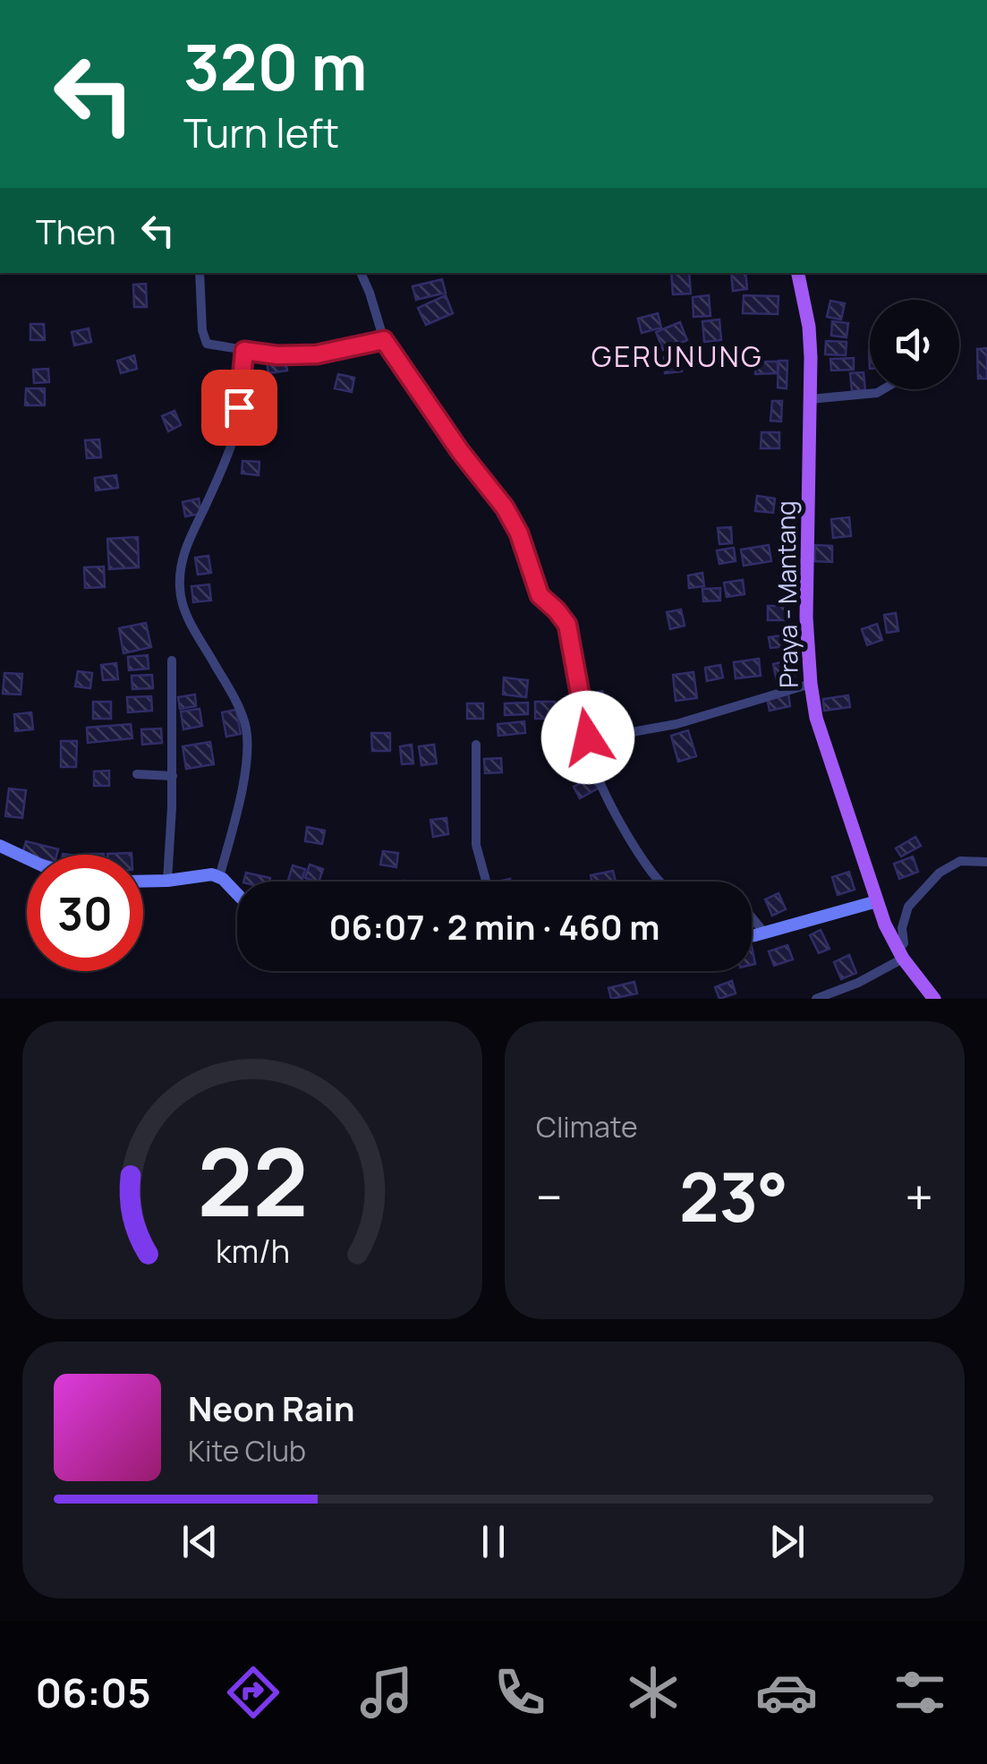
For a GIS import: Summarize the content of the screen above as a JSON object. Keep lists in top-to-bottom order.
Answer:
{
  "streets": {
    "main road": ["Praya - Mantang"]
  },
  "districts": ["GERUNUNG"],
  "page": {
    "turn": ["320 m", "Turn left"],
    "then": "Then",
    "limit": "30",
    "trip": "06:07 · 2 min · 460 m",
    "tile": "Climate",
    "heat": ["−", "23°", "+"],
    "song": ["Neon Rain", "Kite Club"],
    "tabs": "06:05",
    "gauge": ["22", "km/h"]
  }
}
